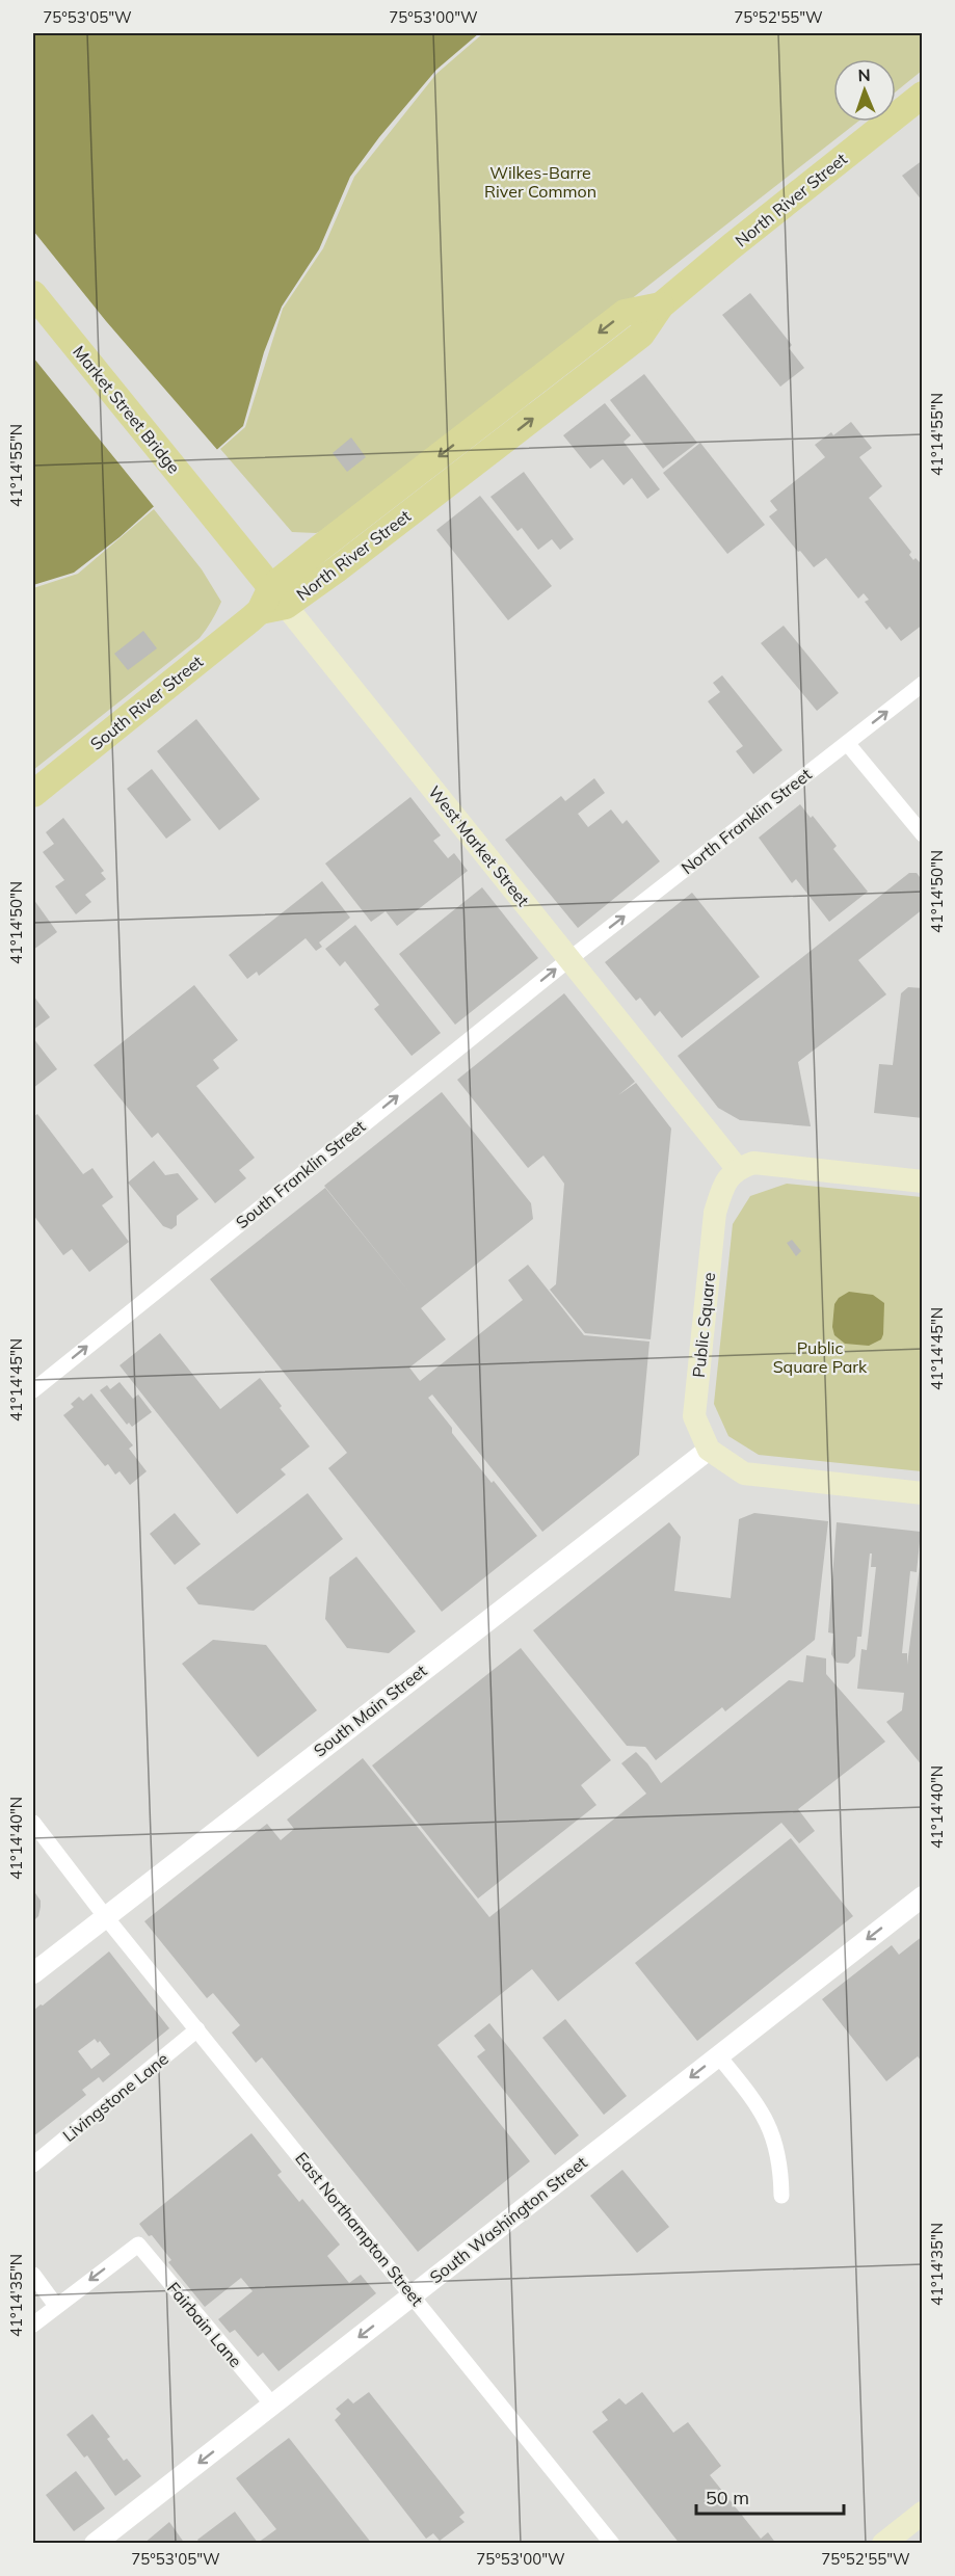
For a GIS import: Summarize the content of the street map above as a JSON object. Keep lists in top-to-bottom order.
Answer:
{
  "streets": {
    "main road": [
      "North River Street",
      "Market Street Bridge",
      "South River Street",
      "West Market Street",
      "Public Square"
    ],
    "street": [
      "North Franklin Street",
      "South Franklin Street",
      "South Main Street",
      "Livingstone Lane",
      "South Washington Street",
      "East Northampton Street",
      "Fairbain Lane"
    ]
  },
  "crossings": [
    ["North River Street", "South River Street"],
    ["North River Street", "West Market Street"],
    ["Market Street Bridge", "West Market Street"],
    ["North Franklin Street", "West Market Street"],
    ["North Franklin Street", "South Franklin Street"],
    ["West Market Street", "South Franklin Street"],
    ["West Market Street", "Public Square"],
    ["Public Square", "South Main Street"],
    ["South Main Street", "East Northampton Street"],
    ["Livingstone Lane", "East Northampton Street"],
    ["South Washington Street", "East Northampton Street"],
    ["South Washington Street", "Fairbain Lane"]
  ],
  "one_way": ["North Franklin Street", "South Franklin Street", "South Washington Street"],
  "parks": ["Wilkes-Barre River Common", "Public Square Park"],
  "scale_bar": "50 m",
  "north": "top",
  "coordinates": [
    "75°53'05\"W",
    "75°53'00\"W",
    "75°52'55\"W",
    "41°14'55\"N",
    "41°14'50\"N",
    "41°14'45\"N",
    "41°14'40\"N",
    "41°14'35\"N"
  ]
}
